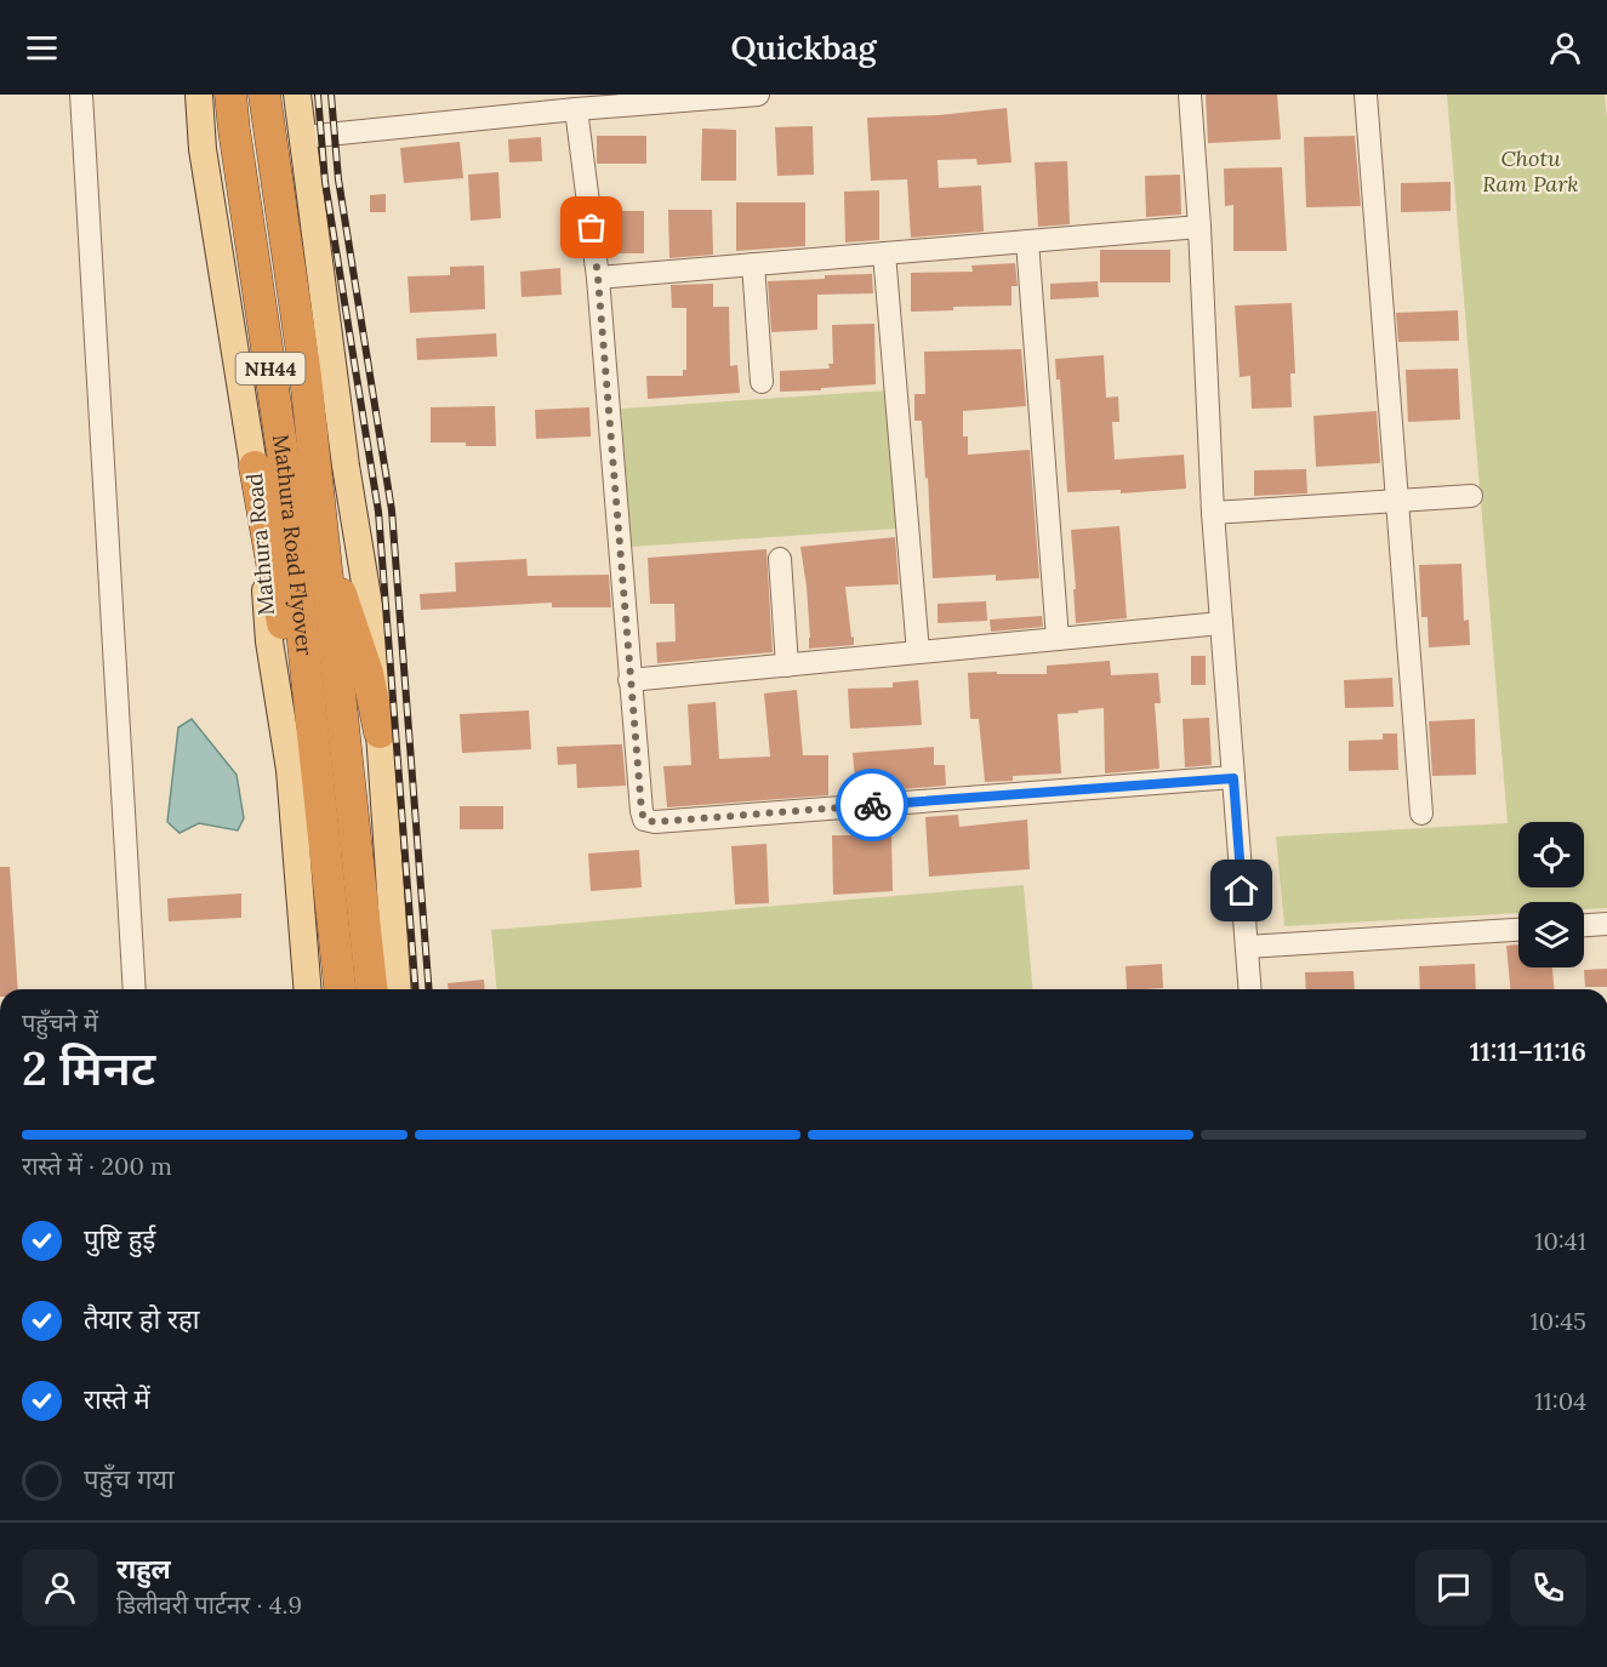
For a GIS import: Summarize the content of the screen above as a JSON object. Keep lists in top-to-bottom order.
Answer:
{
  "streets": {
    "highway": ["NH44", "Mathura Road Flyover"],
    "main road": ["Mathura Road"]
  },
  "crossings": [
    ["NH44", "Mathura Road Flyover"]
  ],
  "parks": ["Chotu Ram Park"],
  "page": {
    "header": "Quickbag",
    "heading": ["2 मिनट", "पहुँचने में", "11:11–11:16"],
    "panel": ["राहुल", "डिलीवरी पार्टनर · 4.9"],
    "bar": "रास्ते में · 200 m",
    "list": [
      ["पुष्टि हुई", "10:41"],
      ["तैयार हो रहा", "10:45"],
      ["रास्ते में", "11:04"],
      "पहुँच गया"
    ]
  }
}
